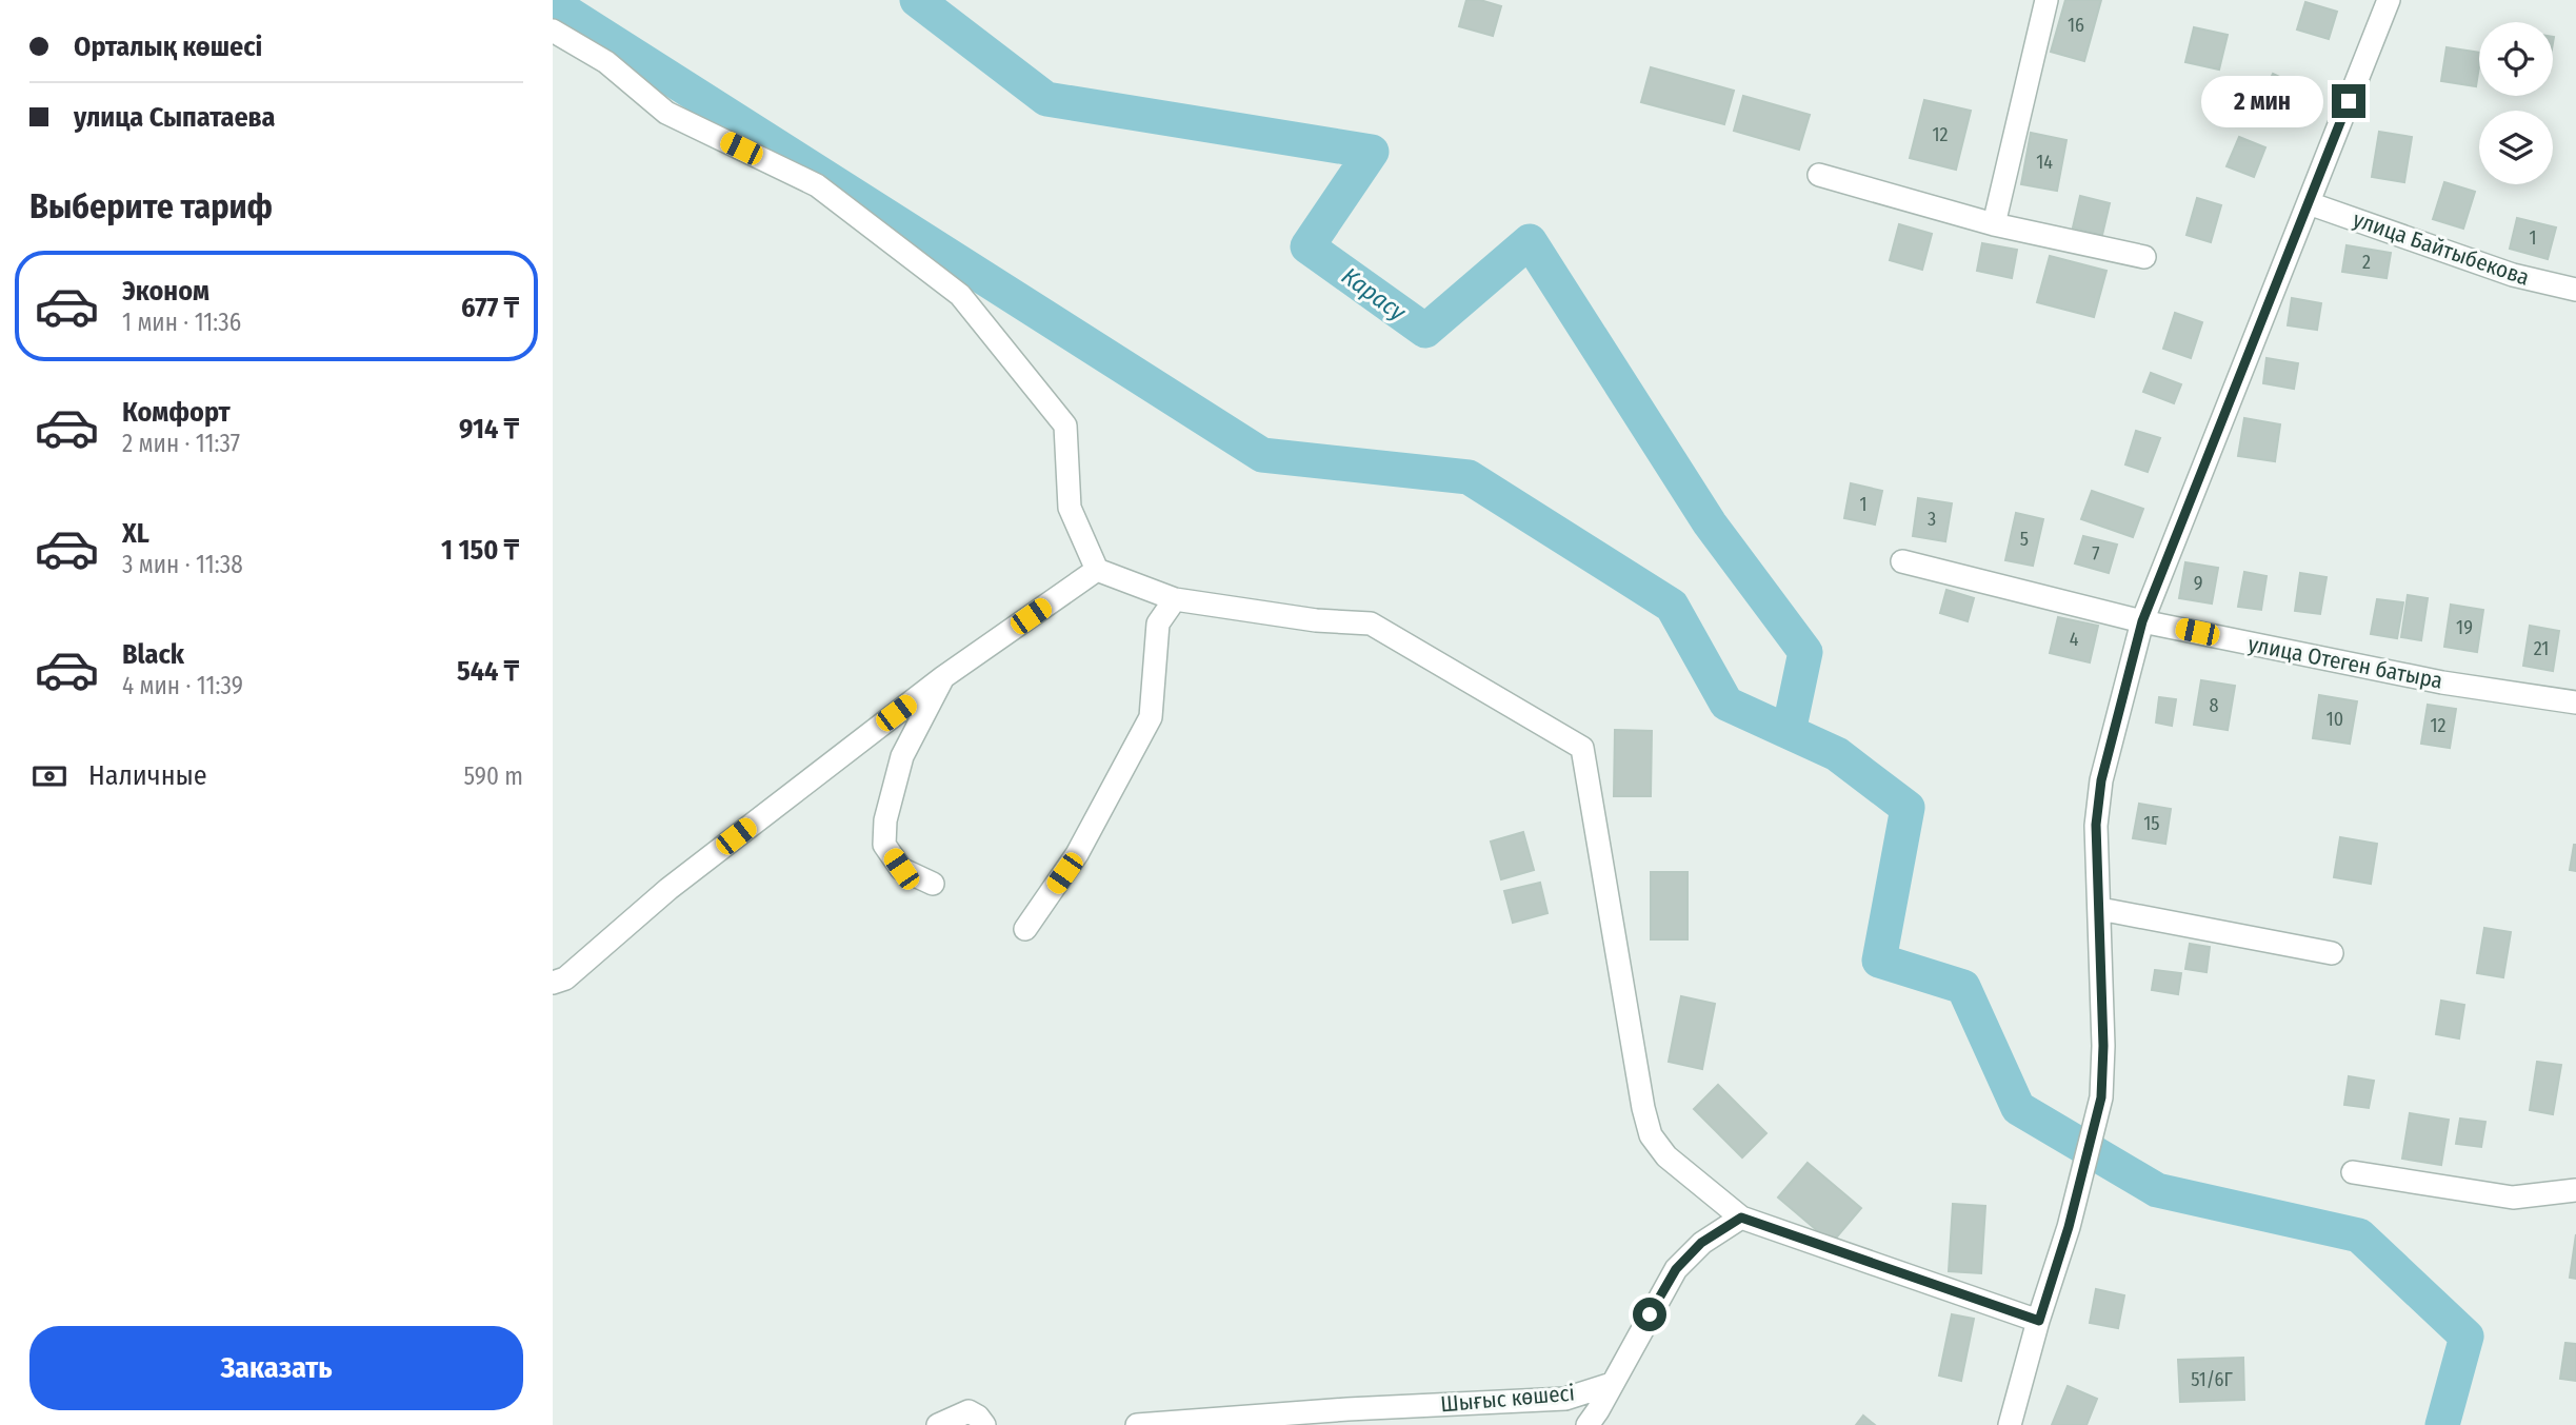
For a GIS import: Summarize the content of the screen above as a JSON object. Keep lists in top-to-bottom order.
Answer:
{
  "streets": {
    "street": ["улица Байтыбекова", "улица Отеген батыра", "Шығыс көшесі"]
  },
  "water": ["Карасу"],
  "house_numbers": [
    "16",
    "12",
    "14",
    "1",
    "2",
    "1",
    "3",
    "5",
    "7",
    "9",
    "19",
    "4",
    "21",
    "8",
    "10",
    "12",
    "15",
    "51/6Г"
  ],
  "page": {
    "banner": ["Орталық көшесі", "улица Сыпатаева"],
    "bubble": "2 мин",
    "heading": "Выберите тариф",
    "list": [
      {
        "name": "Эконом",
        "note": "1 мин · 11:36",
        "value": "677 ₸"
      },
      {
        "name": "Комфорт",
        "note": "2 мин · 11:37",
        "value": "914 ₸"
      },
      {
        "name": "XL",
        "note": "3 мин · 11:38",
        "value": "1 150 ₸"
      },
      {
        "name": "Black",
        "note": "4 мин · 11:39",
        "value": "544 ₸"
      }
    ],
    "pay": ["Наличные", "590 m"],
    "buttons": "Заказать"
  }
}
